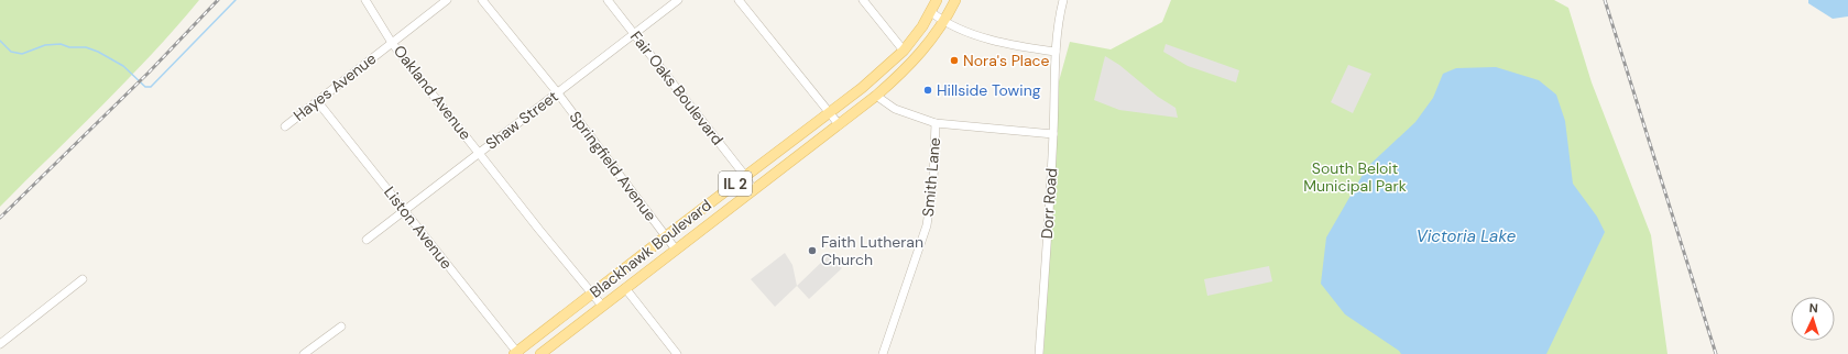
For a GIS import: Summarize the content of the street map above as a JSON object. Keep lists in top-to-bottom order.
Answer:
{
  "streets": {
    "main road": ["IL 2", "Blackhawk Boulevard"],
    "street": [
      "Hayes Avenue",
      "Fair Oaks Boulevard",
      "Oakland Avenue",
      "Shaw Street",
      "Springfield Avenue",
      "Smith Lane",
      "Dorr Road",
      "Liston Avenue"
    ]
  },
  "crossings": [
    ["Hayes Avenue", "Oakland Avenue"],
    ["Hayes Avenue", "Liston Avenue"],
    ["Fair Oaks Boulevard", "Shaw Street"],
    ["Fair Oaks Boulevard", "Blackhawk Boulevard"],
    ["Oakland Avenue", "Shaw Street"],
    ["Oakland Avenue", "Blackhawk Boulevard"],
    ["Shaw Street", "Springfield Avenue"],
    ["Shaw Street", "Liston Avenue"],
    ["Springfield Avenue", "Blackhawk Boulevard"],
    ["Liston Avenue", "Blackhawk Boulevard"]
  ],
  "water": ["Victoria Lake"],
  "parks": ["South Beloit Municipal Park"],
  "places": ["Nora's Place", "Hillside Towing", "Faith Lutheran Church"],
  "north": "top"
}
